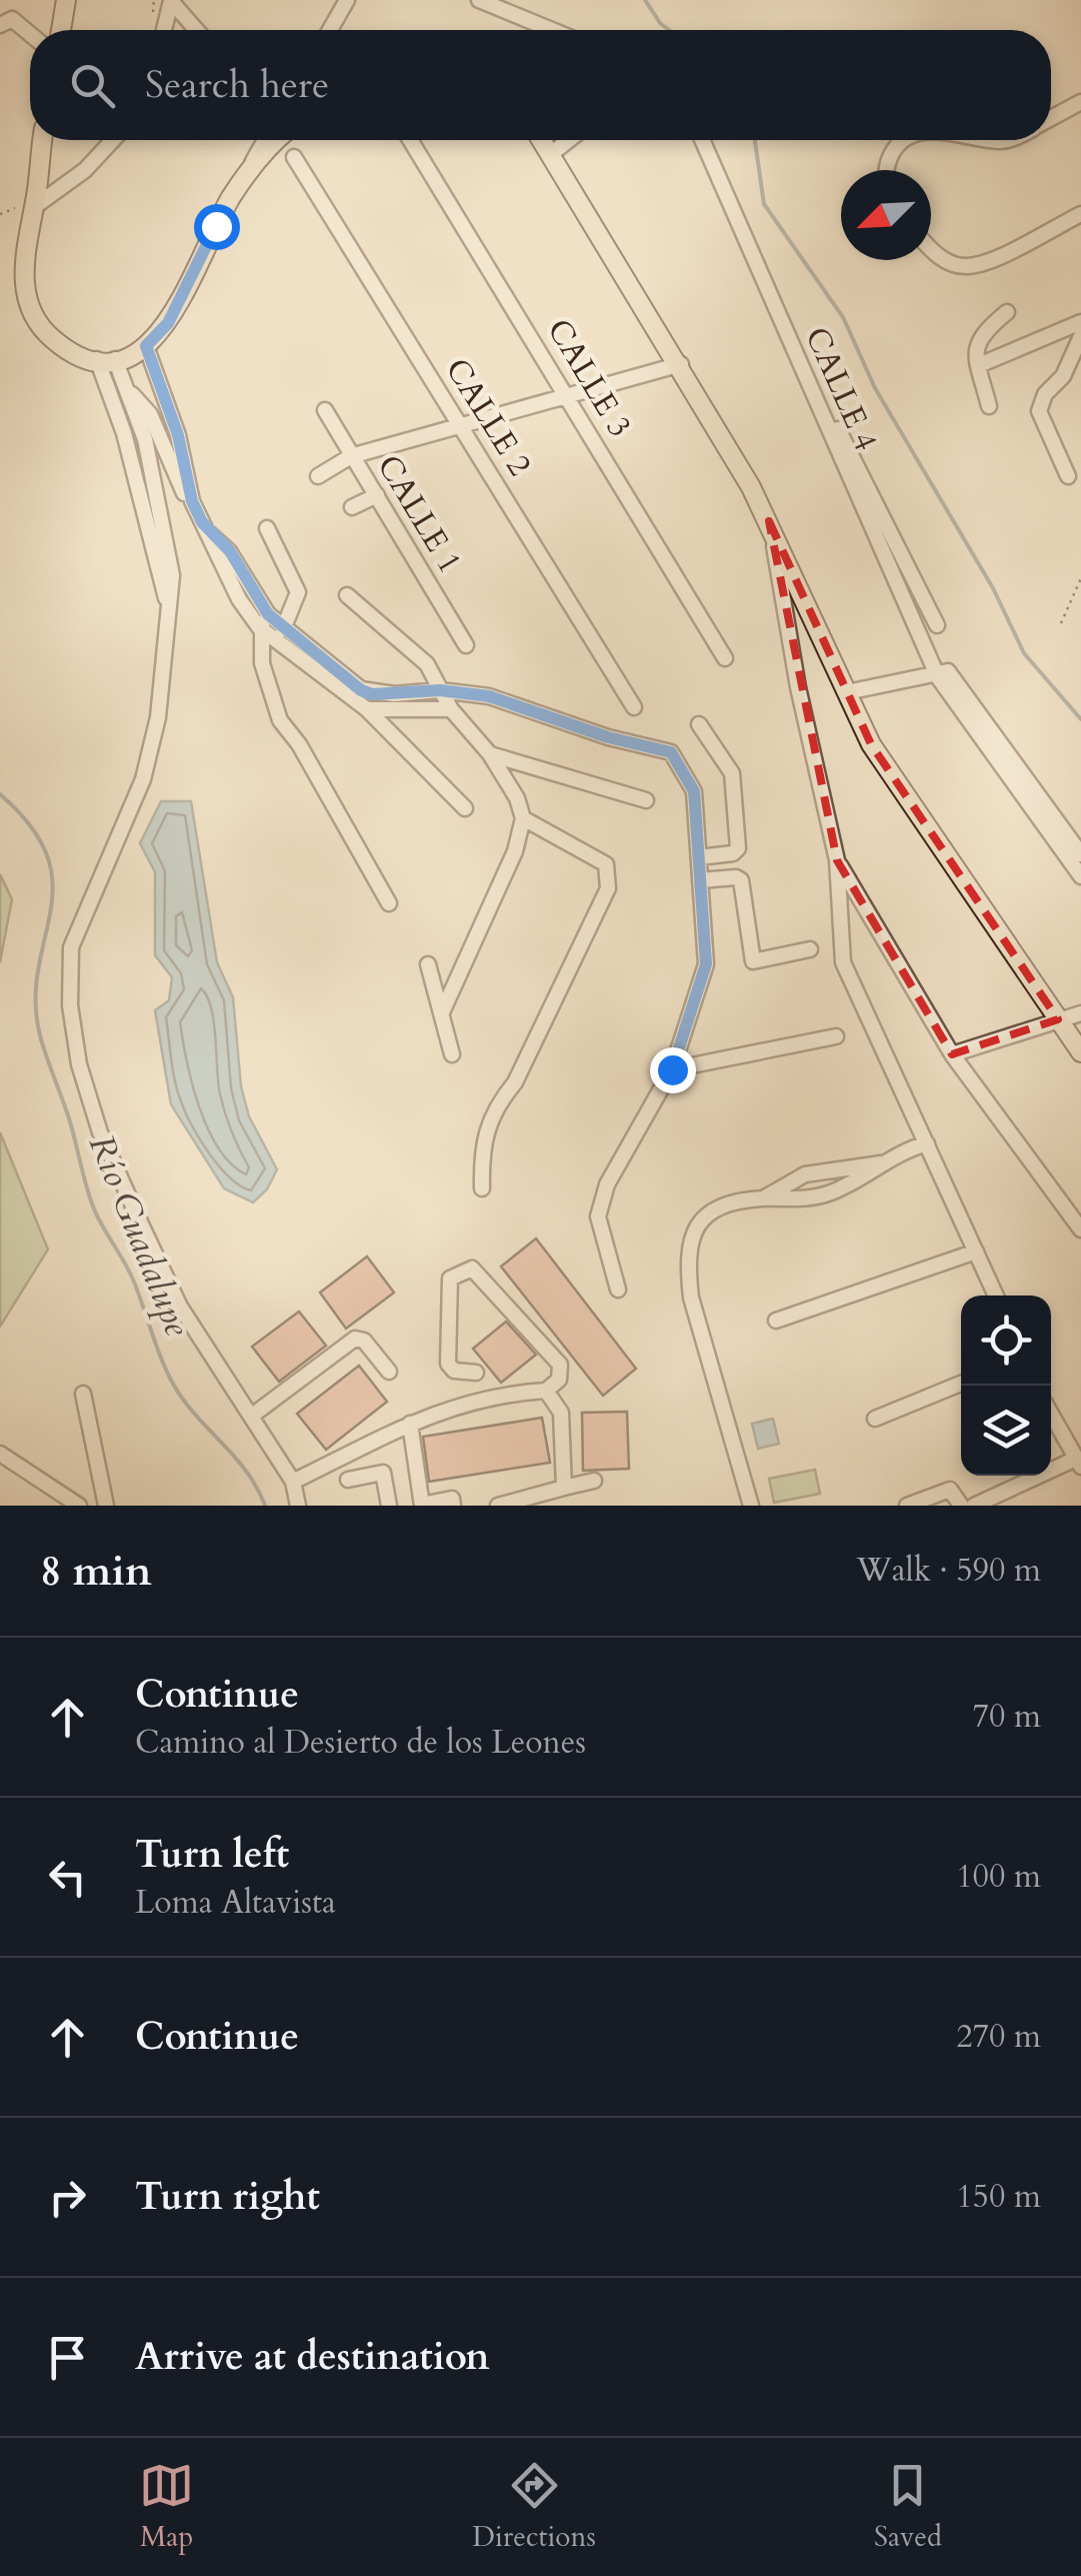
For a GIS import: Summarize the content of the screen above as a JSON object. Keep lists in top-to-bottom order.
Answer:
{
  "streets": {
    "street": [
      "CALLE 3",
      "CALLE 4",
      "CALLE 2",
      "CALLE 1"
    ]
  },
  "water": ["Río Guadalupe"],
  "north": "bottom left",
  "page": {
    "search": "Search here",
    "heading": ["8 min", "Walk · 590 m"],
    "list": [
      ["Continue", "Camino al Desierto de los Leones", "70 m"],
      ["Turn left", "Loma Altavista", "100 m"],
      ["Continue", "270 m"],
      ["Turn right", "150 m"],
      "Arrive at destination"
    ],
    "nav": ["Map", "Directions", "Saved"]
  }
}
